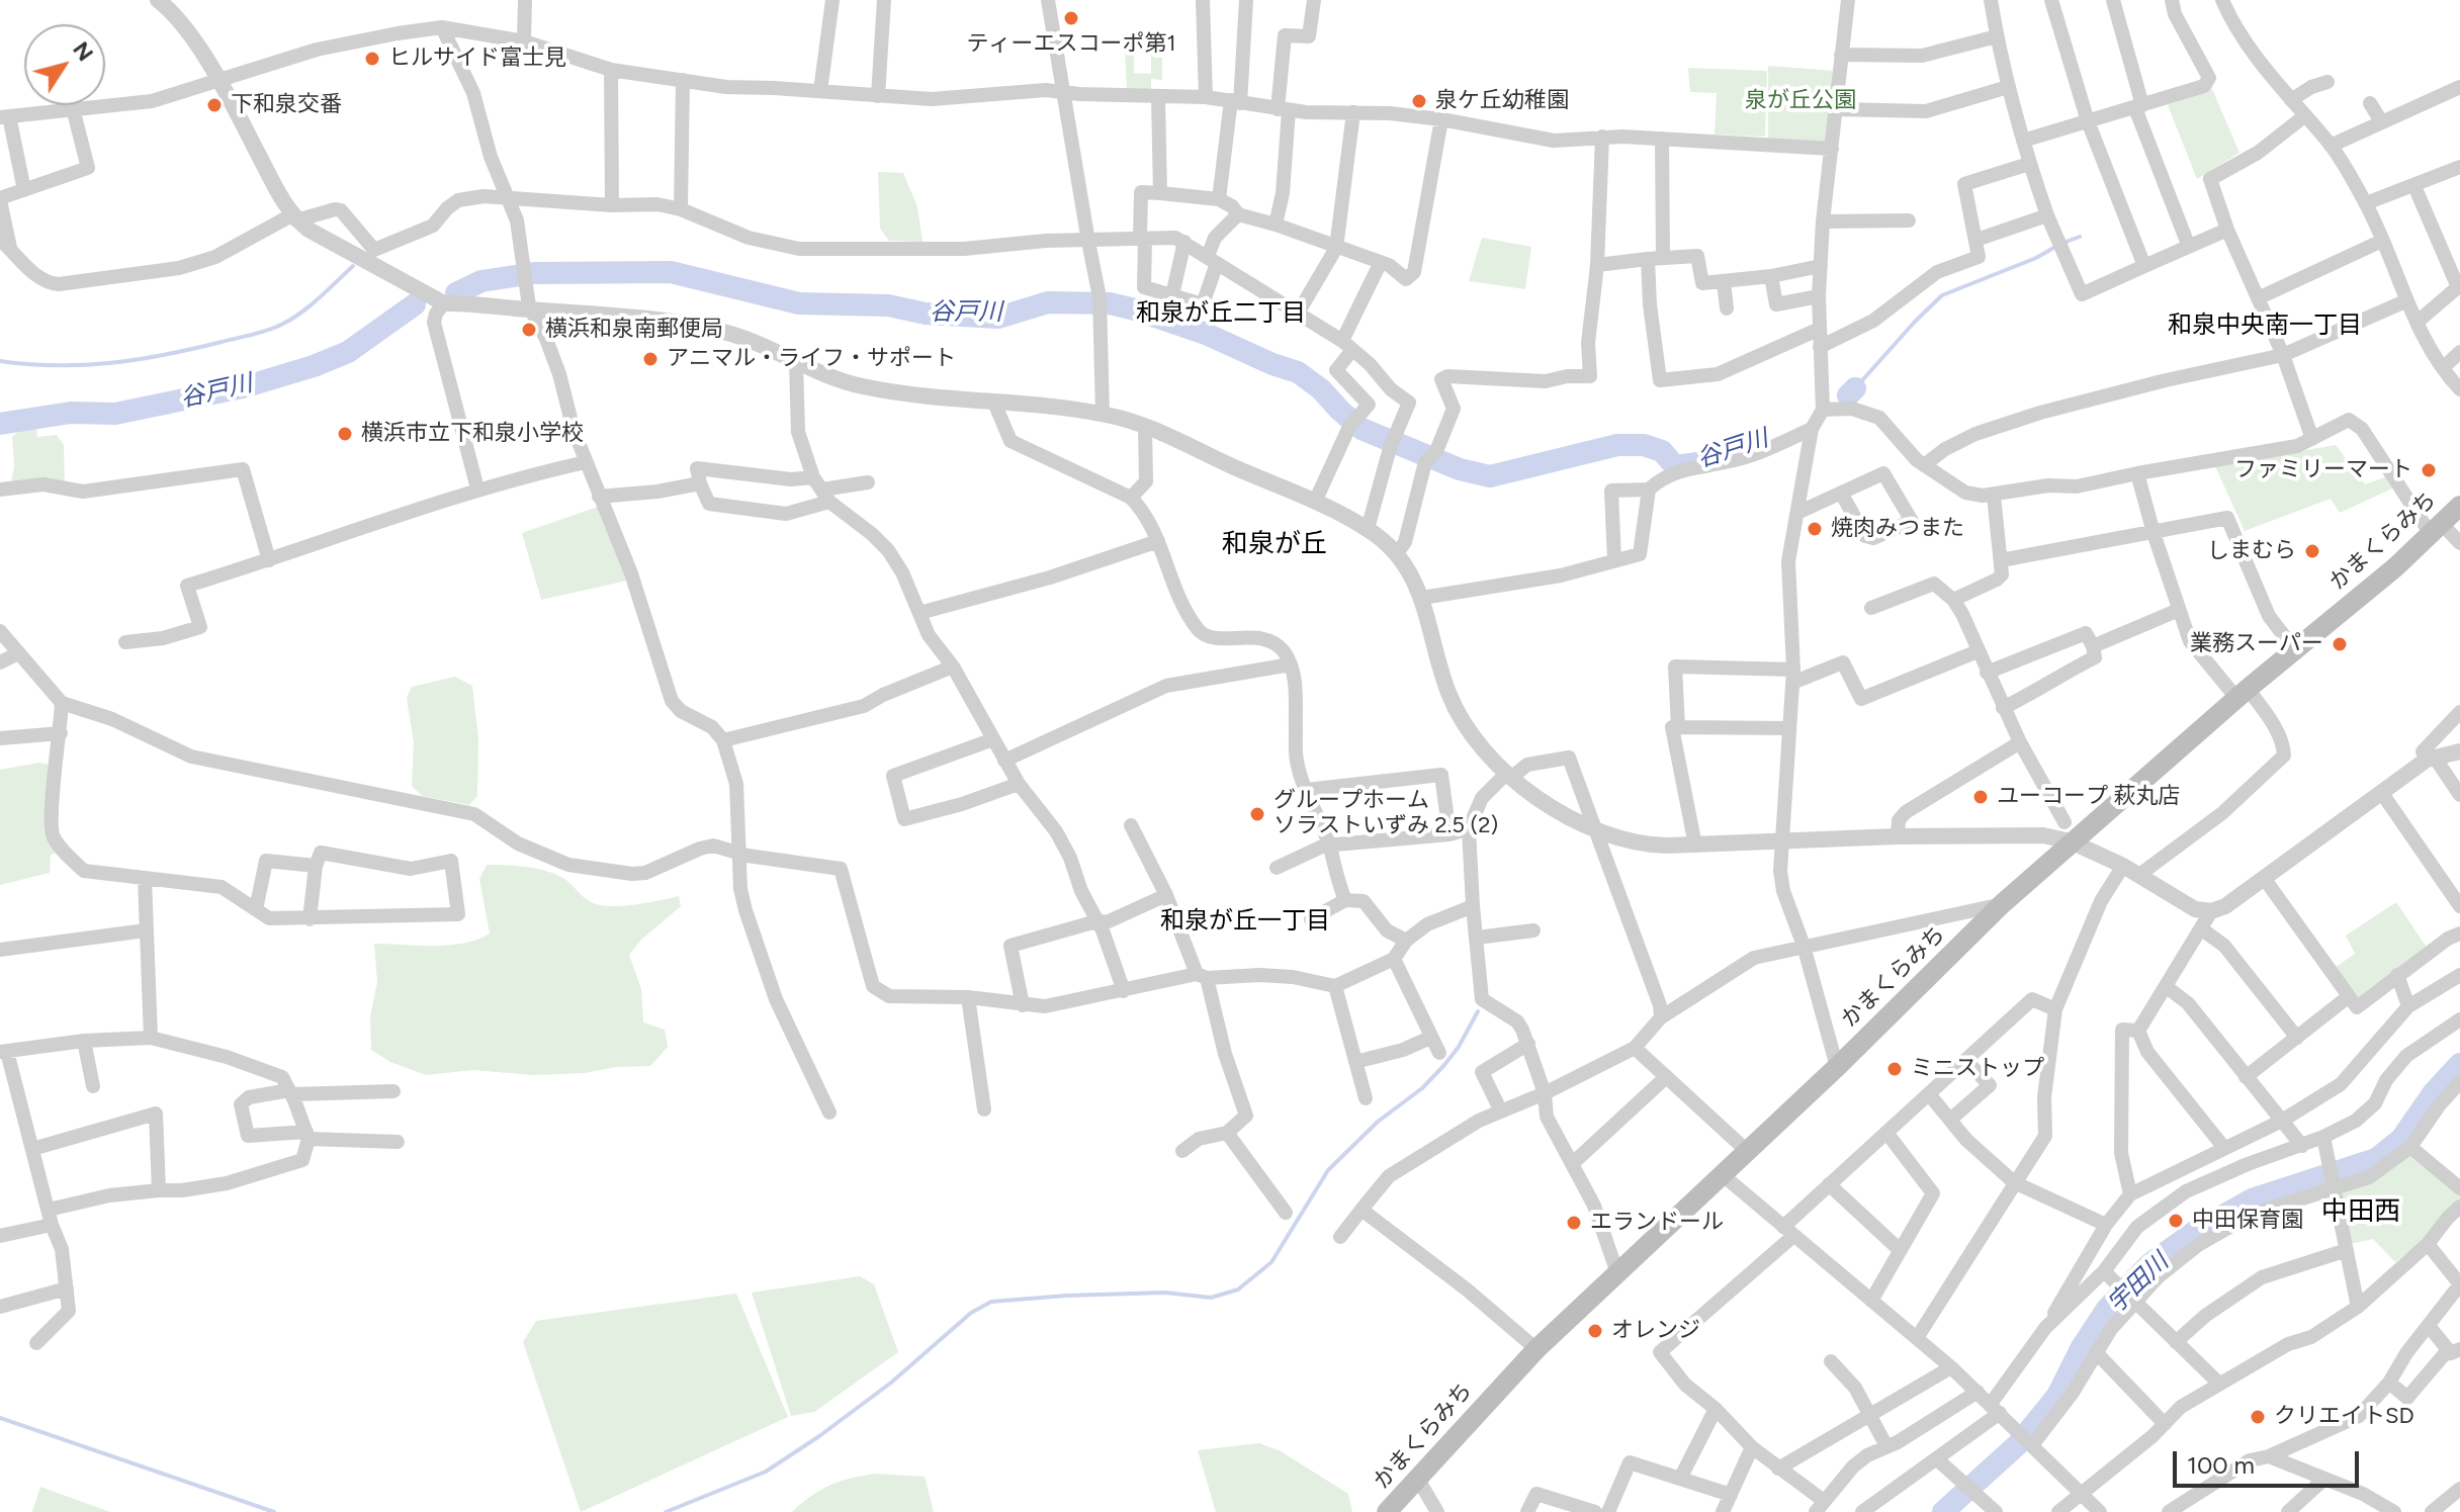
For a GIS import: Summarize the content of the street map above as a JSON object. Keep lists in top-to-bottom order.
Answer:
{
  "streets": {
    "main road": ["かまくらみち"]
  },
  "districts": [
    "和泉が丘二丁目",
    "和泉中央南一丁目",
    "和泉が丘",
    "和泉が丘一丁目",
    "中田西"
  ],
  "water": ["谷戸川", "宇田川"],
  "parks": ["泉が丘公園"],
  "places": [
    "ティーエスコーポ第1",
    "ヒルサイド富士見",
    "泉ケ丘幼稚園",
    "下和泉交番",
    "横浜和泉南郵便局",
    "アニマル・ライフ・サポート",
    "横浜市立下和泉小学校",
    "ファミリーマート",
    "焼肉みつまた",
    "しまむら",
    "業務スーパー",
    "ユーコープ 萩丸店",
    "グループホーム ソラストいずみ 2.5 (2)",
    "ミニストップ",
    "中田保育園",
    "エランドール",
    "オレンジ",
    "クリエイトSD"
  ],
  "scale_bar": "100 m",
  "north": "top right"
}
